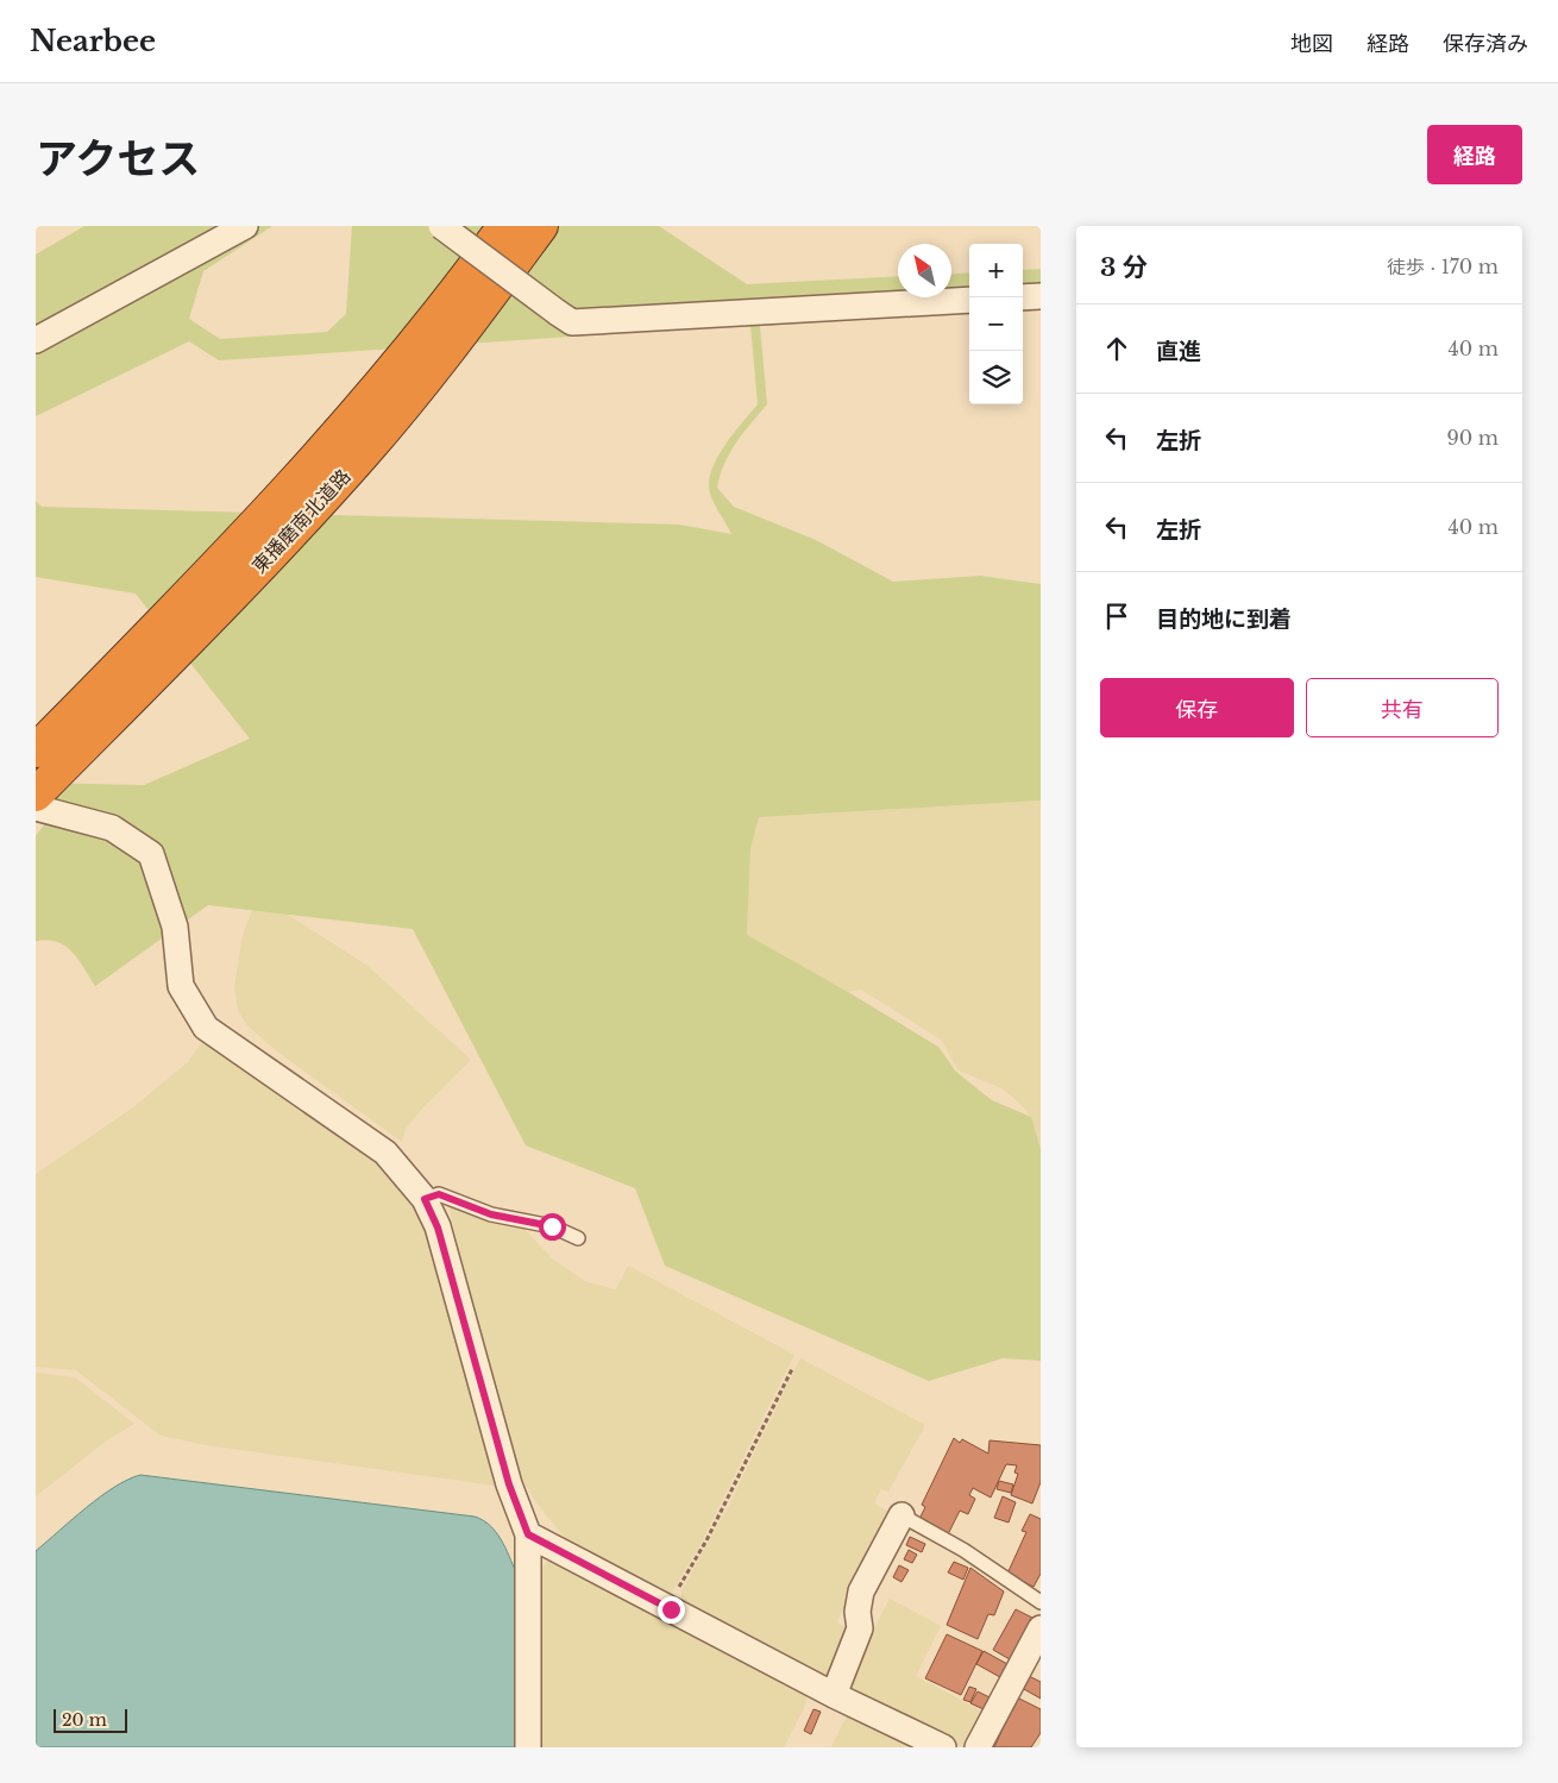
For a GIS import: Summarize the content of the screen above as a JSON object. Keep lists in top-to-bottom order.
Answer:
{
  "streets": {
    "highway": ["東播磨南北道路"]
  },
  "scale_bar": "20 m",
  "north": "top left",
  "page": {
    "header": "Nearbee",
    "nav": ["地図", "経路", "保存済み"],
    "title": "アクセス",
    "buttons": [
      "経路",
      ["保存", "共有"]
    ],
    "heading": ["3 分", "徒歩 · 170 m"],
    "map_buttons": ["+", "−"],
    "list": [
      ["直進", "40 m"],
      ["左折", "90 m"],
      ["左折", "40 m"],
      "目的地に到着"
    ],
    "scale": "20 m"
  }
}
